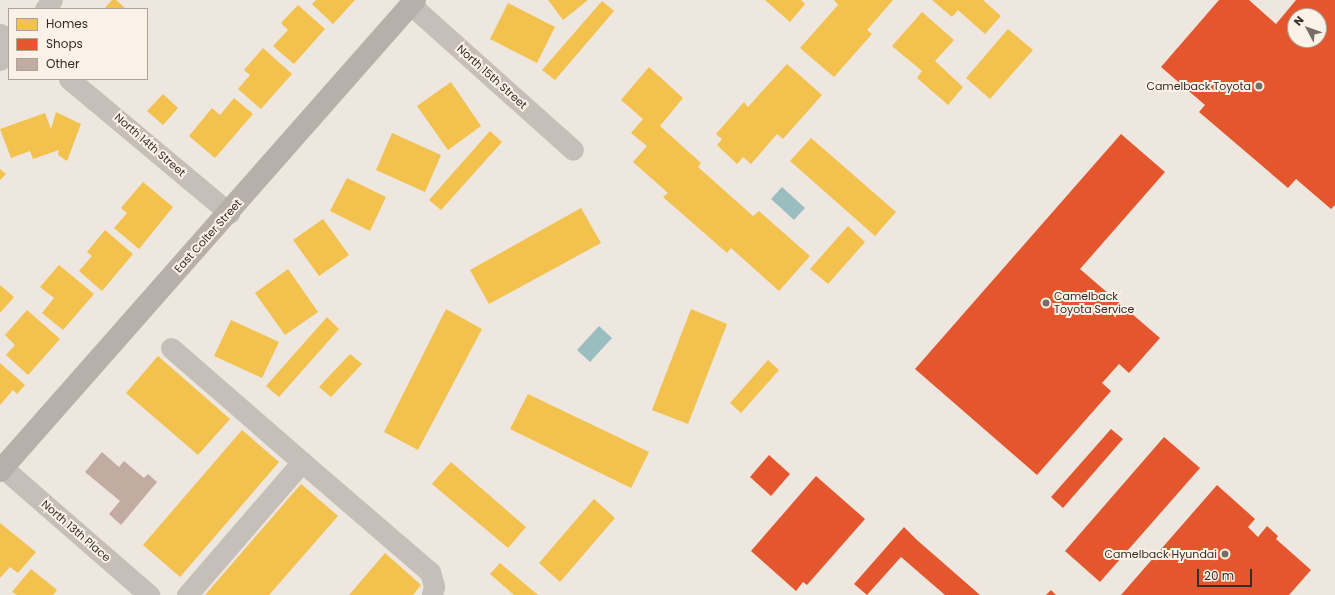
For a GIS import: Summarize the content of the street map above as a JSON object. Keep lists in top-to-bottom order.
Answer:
{
  "streets": {
    "street": [
      "North 15th Street",
      "North 14th Street",
      "East Colter Street",
      "North 13th Place"
    ]
  },
  "crossings": [
    ["North 15th Street", "East Colter Street"],
    ["North 14th Street", "East Colter Street"],
    ["East Colter Street", "North 13th Place"]
  ],
  "places": ["Camelback Toyota", "Camelback Toyota Service", "Camelback Hyundai"],
  "legend": ["Homes", "Shops", "Other"],
  "scale_bar": "20 m",
  "north": "top left"
}
